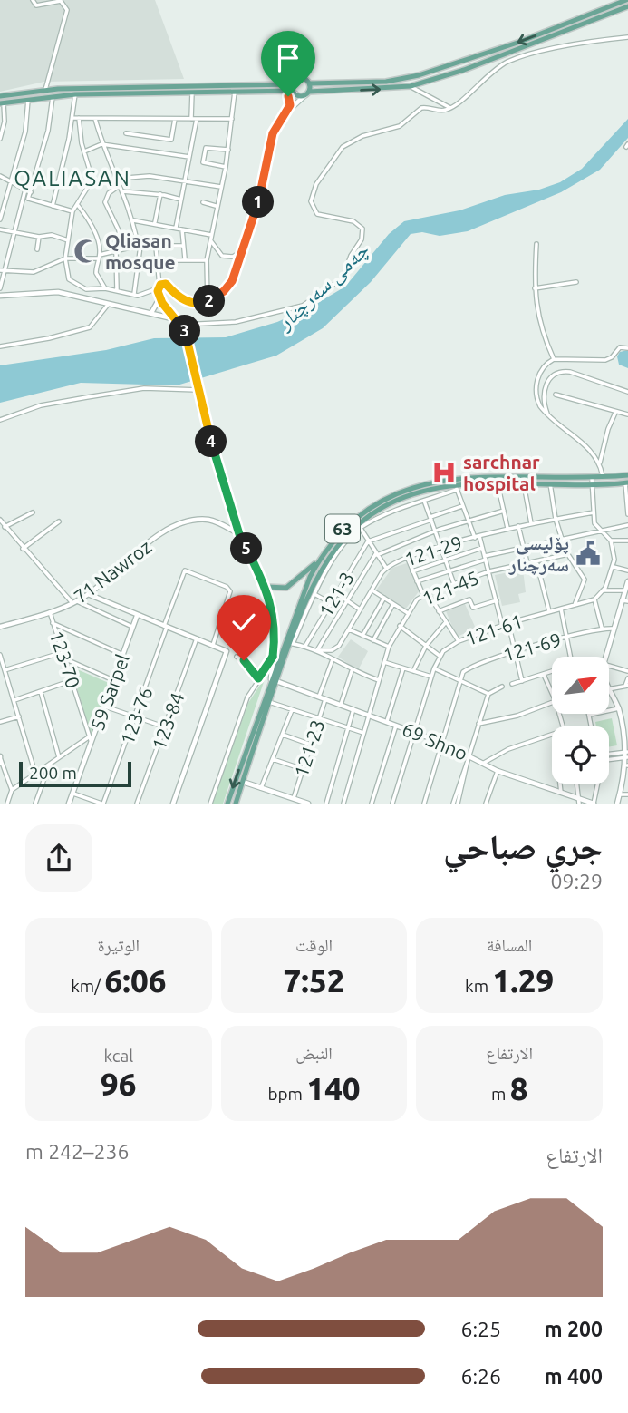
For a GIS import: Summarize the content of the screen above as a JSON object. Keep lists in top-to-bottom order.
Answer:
{
  "streets": {
    "main road": ["63"],
    "street": [
      "121-29",
      "71 Nawroz",
      "121-45",
      "121-3",
      "121-61",
      "121-69",
      "123-70",
      "59 Sarpel",
      "123-76",
      "123-84",
      "69 Shno",
      "121-23"
    ]
  },
  "crossings": [
    ["63", "69 Shno"],
    ["71 Nawroz", "123-70"],
    ["121-45", "69 Shno"],
    ["121-61", "69 Shno"],
    ["123-70", "59 Sarpel"],
    ["69 Shno", "121-23"]
  ],
  "districts": ["QALIASAN"],
  "water": ["چەمی سەرچنار"],
  "places": {
    "mosque": ["Qliasan mosque"],
    "hospital": ["sarchnar hospital"],
    "public building": ["پۆلیسی سەرچنار"]
  },
  "scale_bar": "200 m",
  "north": "top right",
  "page": {
    "pins": [
      "1",
      "2",
      "3",
      "4",
      "5"
    ],
    "scale": "200 m",
    "heading": ["جري صباحي", "09:29"],
    "stats": [
      ["المسافة", "1.29 km"],
      ["الوقت", "7:52"],
      ["الوتيرة", "6:06 /km"],
      ["الارتفاع", "8 m"],
      ["النبض", "140 bpm"],
      ["kcal", "96"]
    ],
    "chart": ["الارتفاع", "236–242 m"],
    "list": [
      {
        "name": "200 m",
        "note": "6:25"
      },
      {
        "name": "400 m",
        "note": "6:26"
      }
    ]
  }
}
